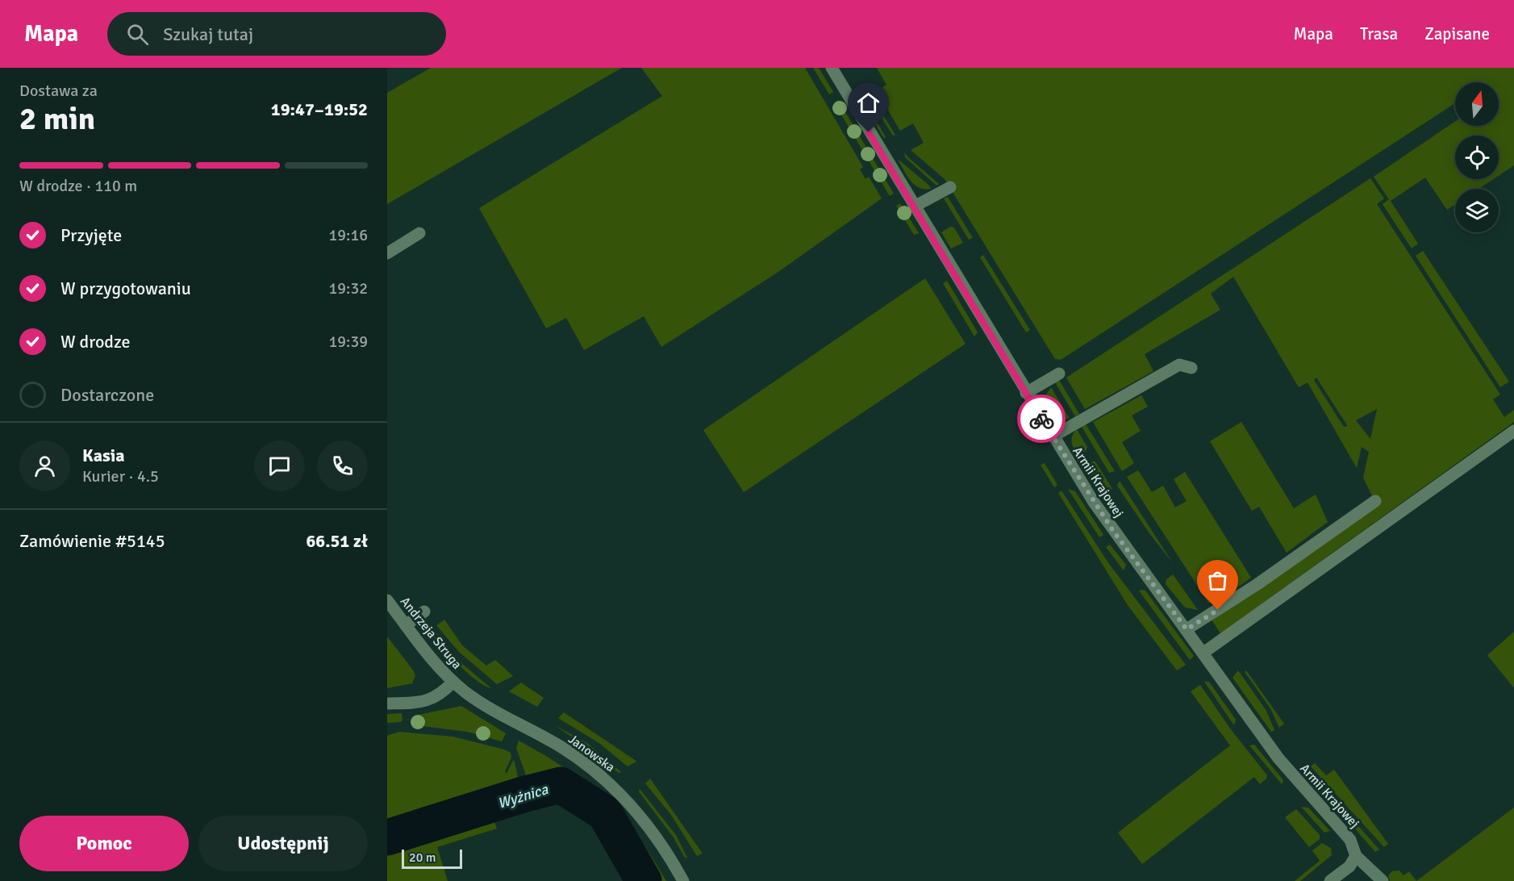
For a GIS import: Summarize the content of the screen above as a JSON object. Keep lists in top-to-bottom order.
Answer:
{
  "streets": {
    "street": ["Armii Krajowej", "Andrzeja Struga", "Janowska"]
  },
  "crossings": [
    ["Andrzeja Struga", "Janowska"]
  ],
  "water": ["Wyżnica"],
  "scale_bar": "20 m",
  "north": "top",
  "page": {
    "header": "Mapa",
    "search": "Szukaj tutaj",
    "nav": ["Mapa", "Trasa", "Zapisane"],
    "heading": ["2 min", "Dostawa za", "19:47–19:52"],
    "panel": [
      "Kasia",
      "Kurier · 4.5",
      "Zamówienie #5145",
      "66.51 zł"
    ],
    "bar": "W drodze · 110 m",
    "list": [
      ["Przyjęte", "19:16"],
      ["W przygotowaniu", "19:32"],
      ["W drodze", "19:39"],
      "Dostarczone"
    ],
    "buttons": ["Pomoc", "Udostępnij"],
    "scale": "20 m"
  }
}
